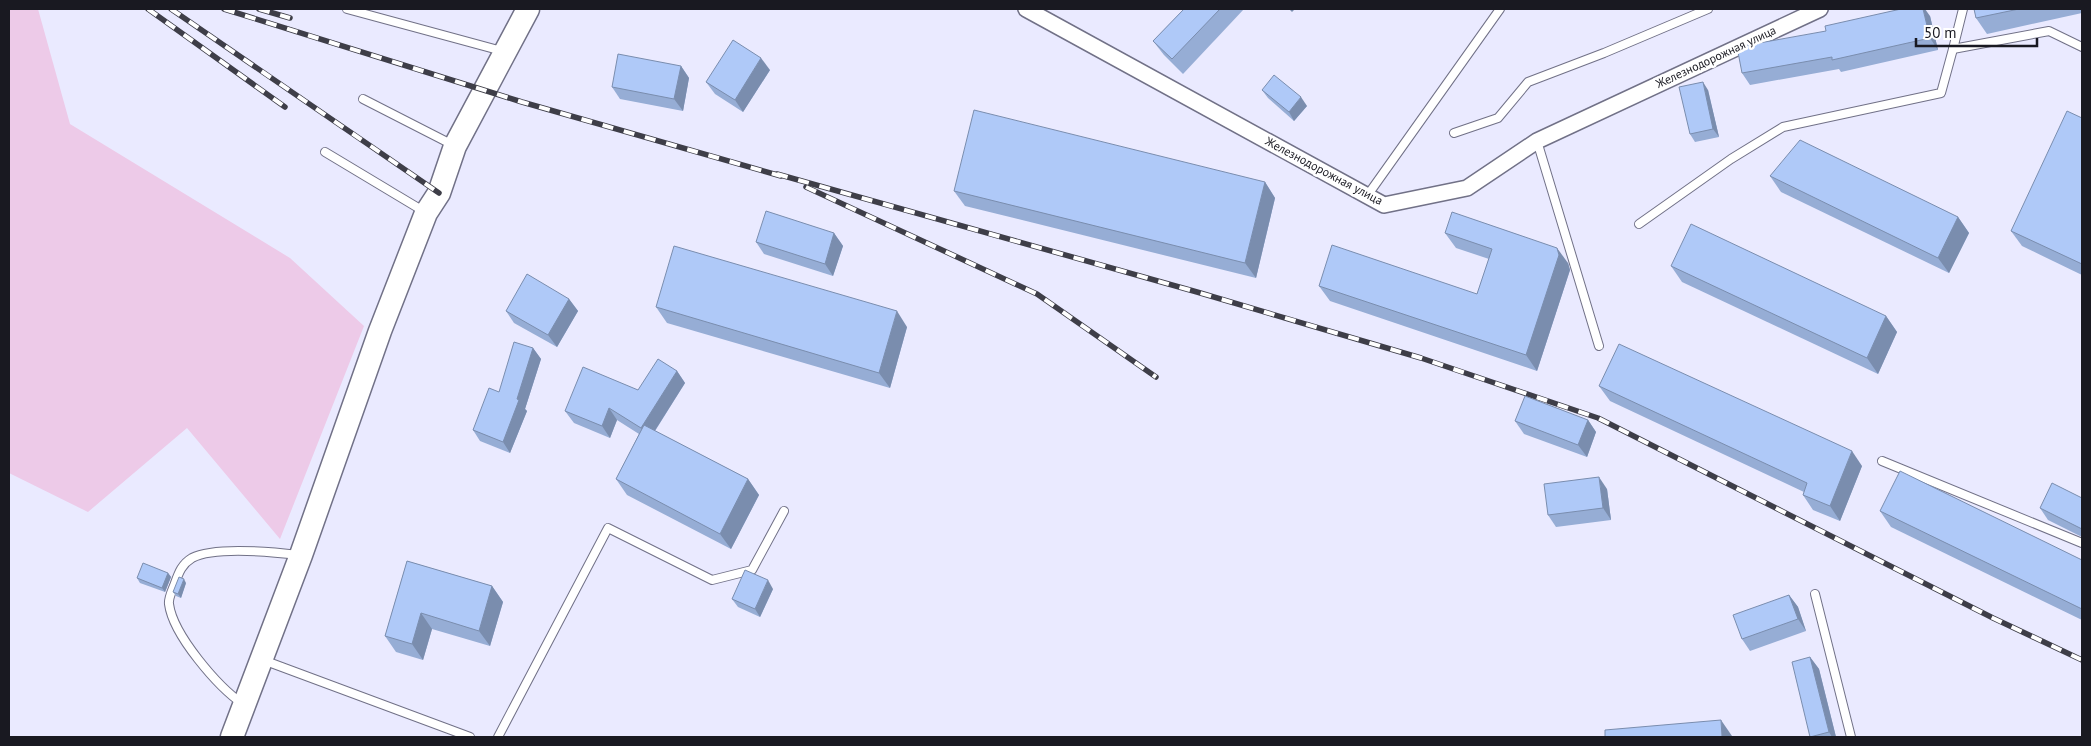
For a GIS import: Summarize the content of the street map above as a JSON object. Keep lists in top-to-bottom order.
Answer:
{
  "streets": {
    "street": ["Железнодорожная улица"]
  },
  "scale_bar": "50 m"
}
